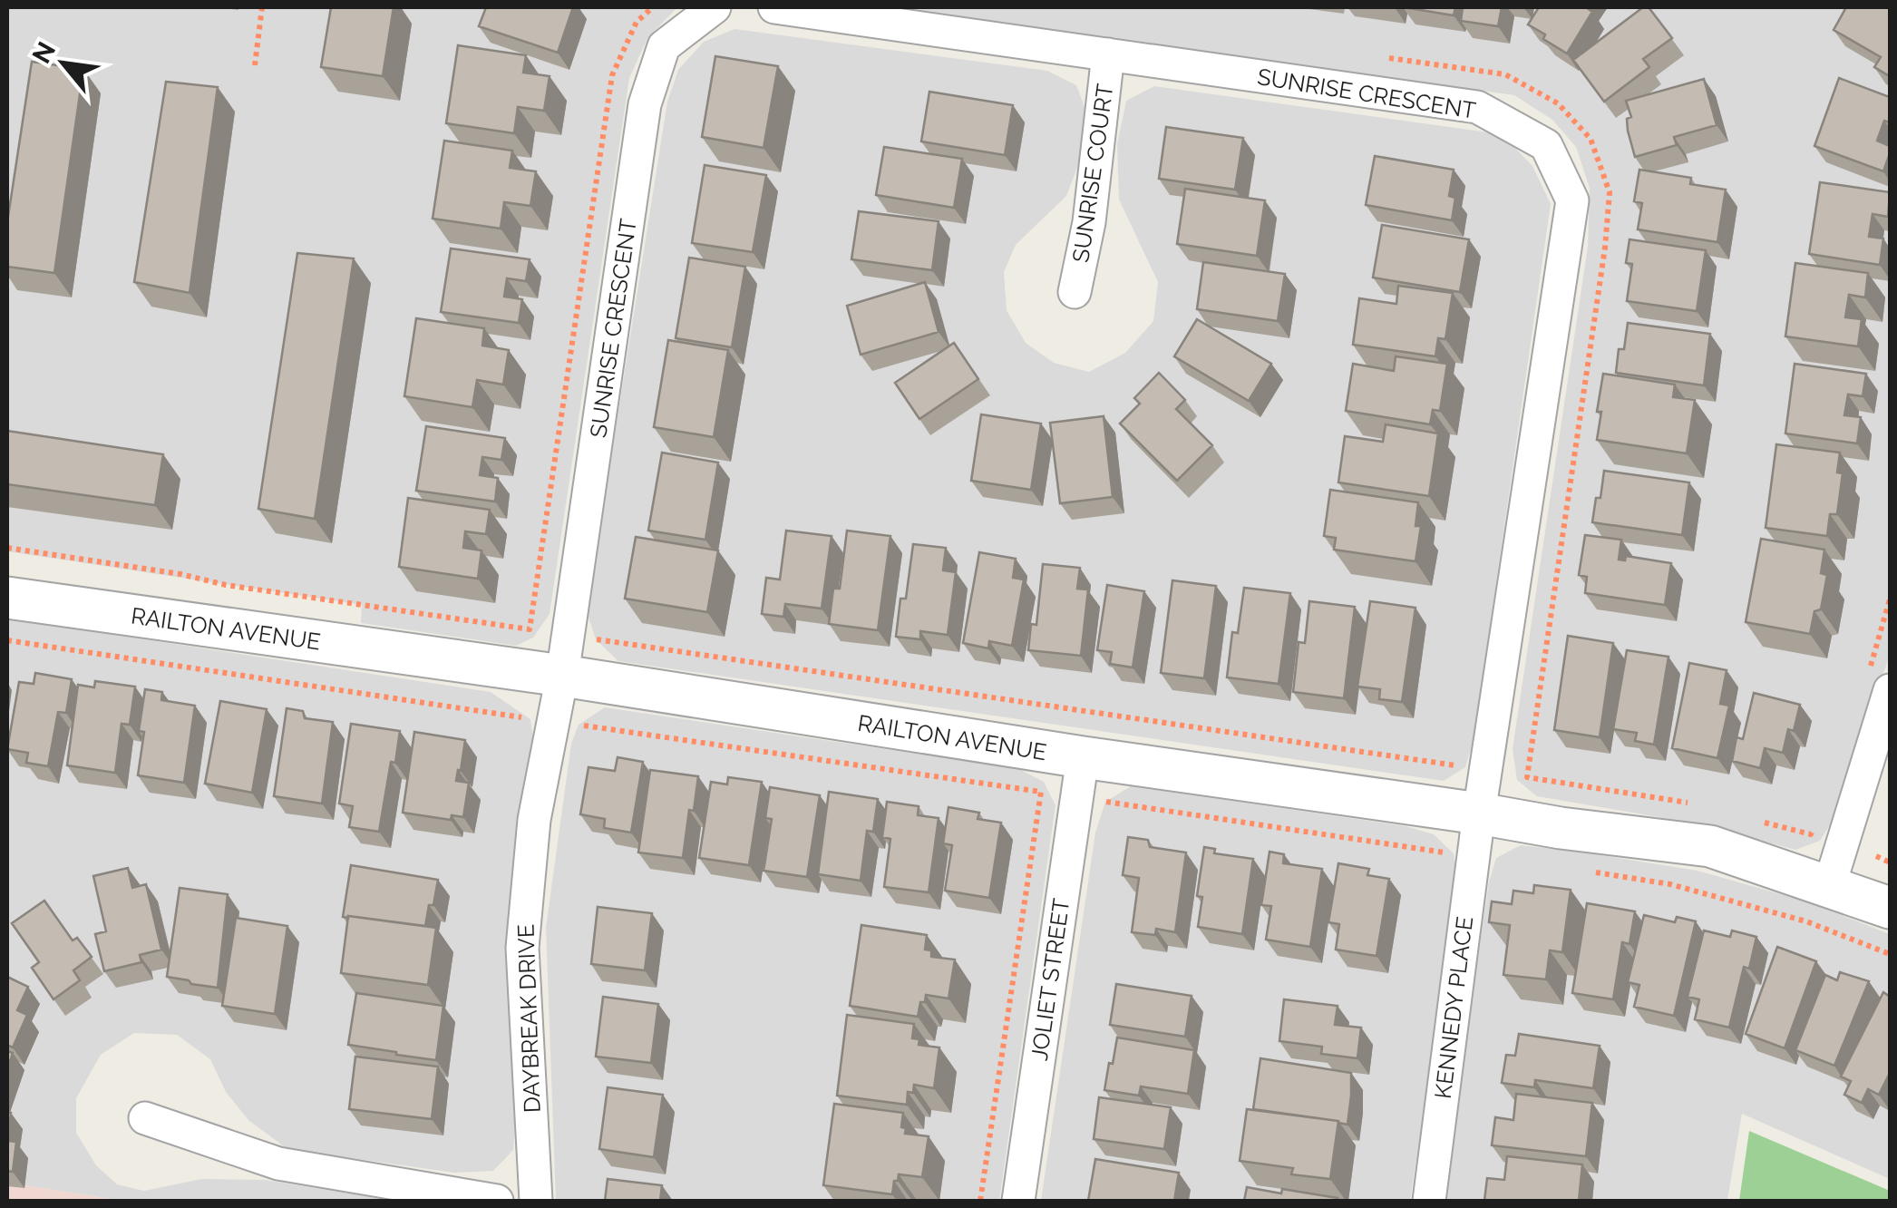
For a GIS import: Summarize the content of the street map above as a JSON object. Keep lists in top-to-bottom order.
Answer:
{
  "streets": {
    "street": [
      "SUNRISE CRESCENT",
      "SUNRISE COURT",
      "RAILTON AVENUE",
      "JOLIET STREET",
      "KENNEDY PLACE",
      "DAYBREAK DRIVE"
    ]
  },
  "crossings": [
    ["SUNRISE CRESCENT", "SUNRISE COURT"],
    ["SUNRISE CRESCENT", "RAILTON AVENUE"],
    ["SUNRISE CRESCENT", "KENNEDY PLACE"],
    ["SUNRISE CRESCENT", "DAYBREAK DRIVE"],
    ["RAILTON AVENUE", "JOLIET STREET"],
    ["RAILTON AVENUE", "KENNEDY PLACE"],
    ["RAILTON AVENUE", "DAYBREAK DRIVE"]
  ],
  "north": "top left"
}
